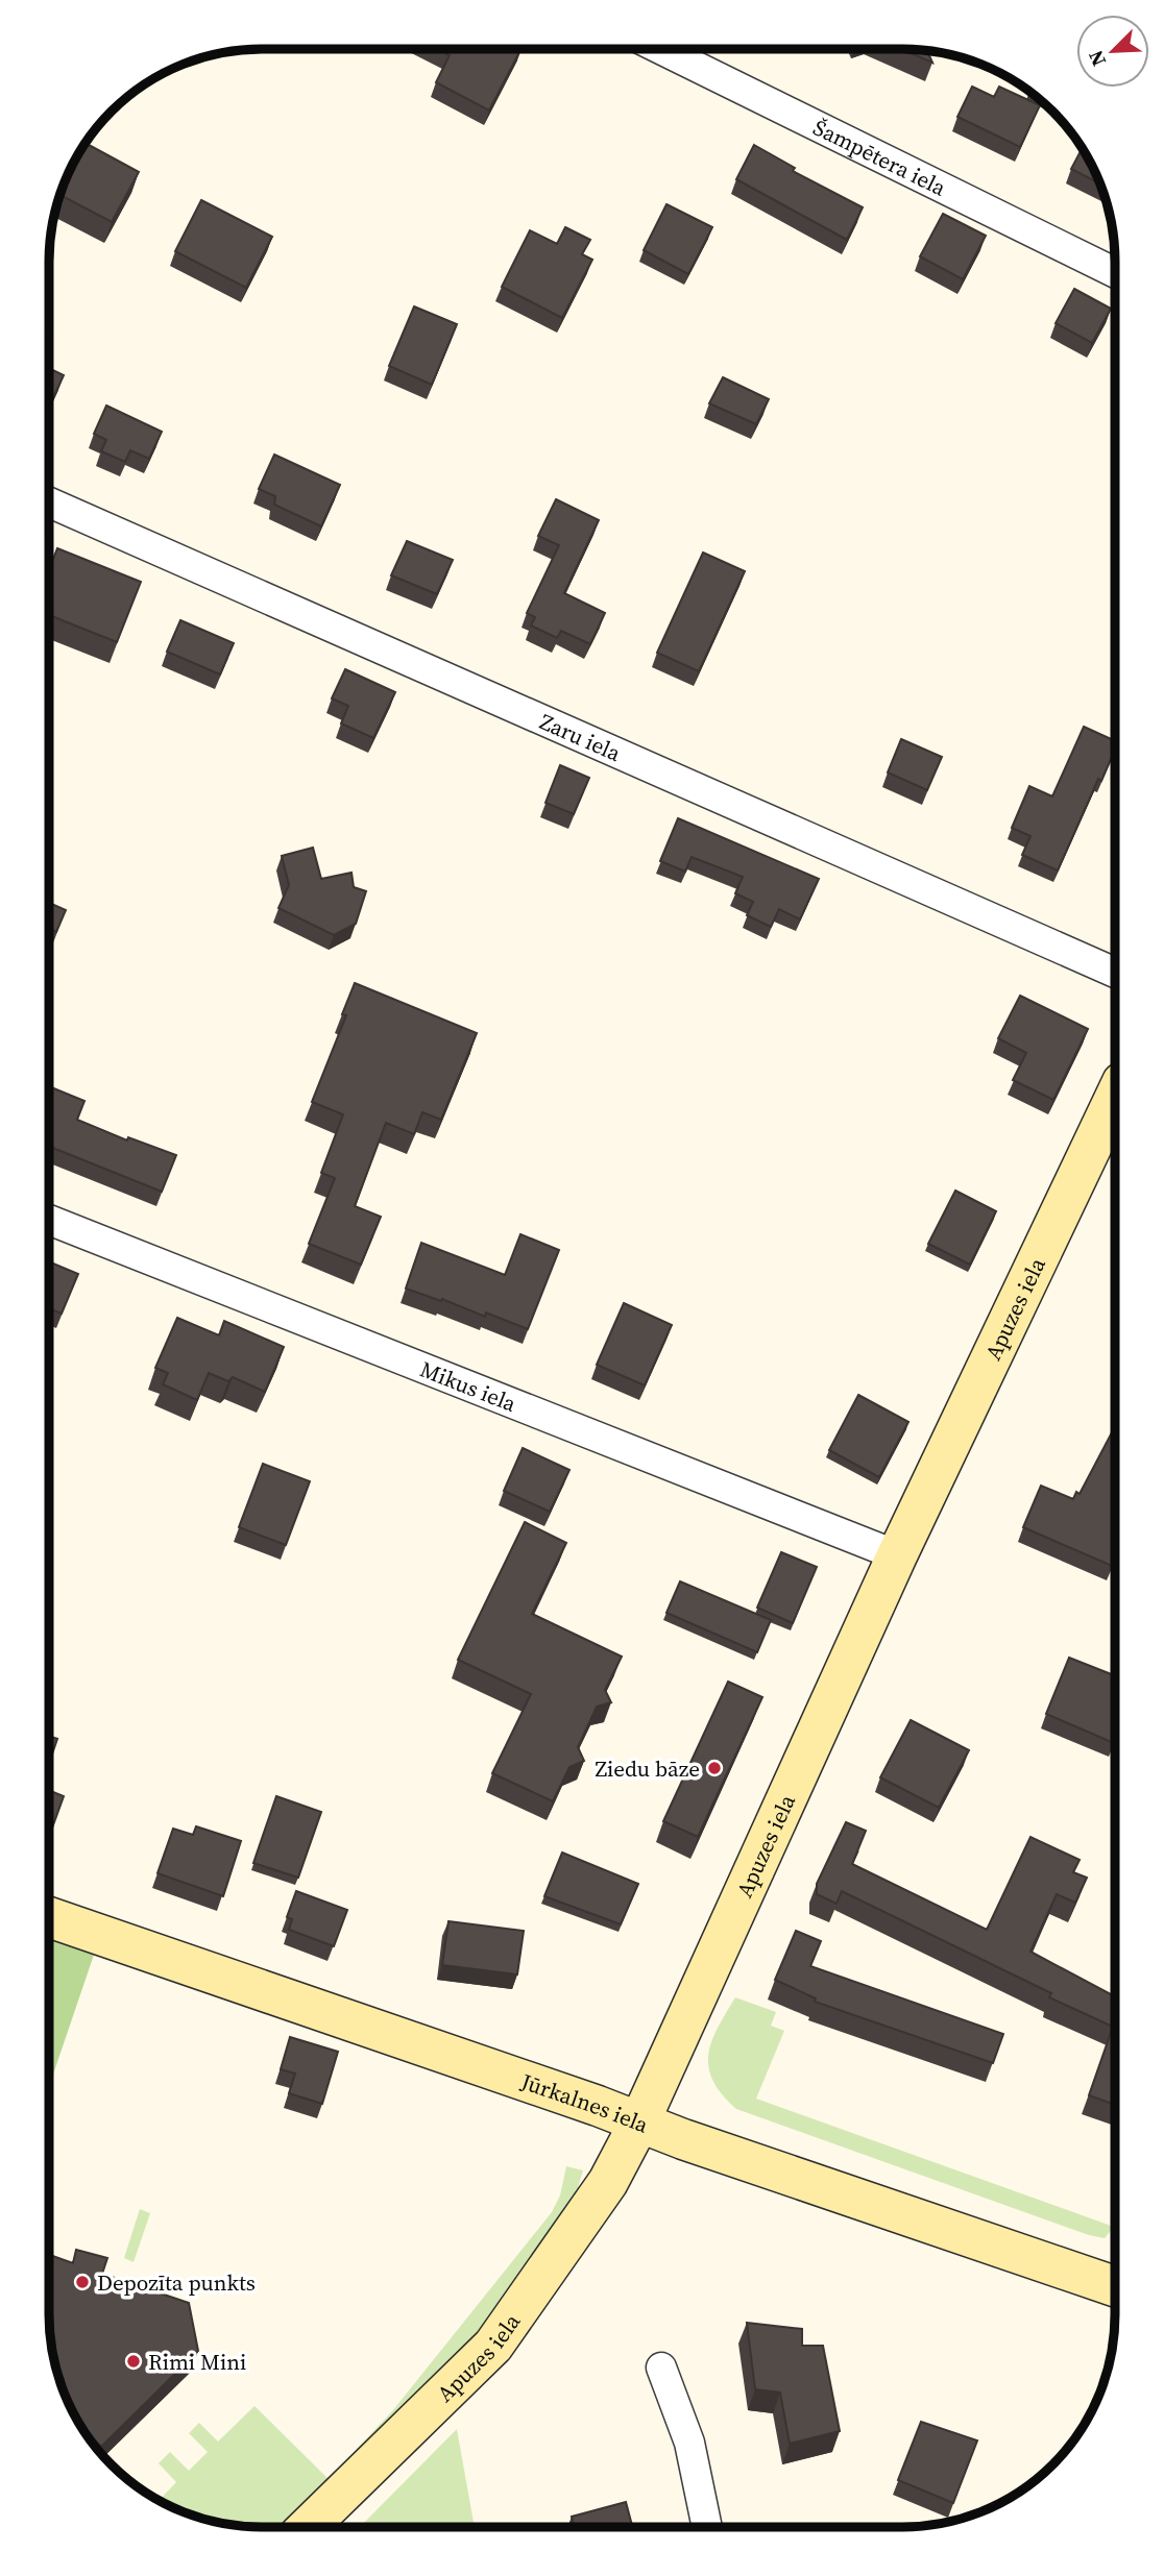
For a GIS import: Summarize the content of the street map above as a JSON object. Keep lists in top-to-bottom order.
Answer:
{
  "streets": {
    "street": [
      "Šampētera iela",
      "Zaru iela",
      "Apuzes iela",
      "Mikus iela",
      "Jūrkalnes iela"
    ]
  },
  "crossings": [
    ["Apuzes iela", "Mikus iela"],
    ["Apuzes iela", "Jūrkalnes iela"]
  ],
  "places": ["Ziedu bāze", "Depozīta punkts", "Rimi Mini"],
  "north": "bottom left"
}
